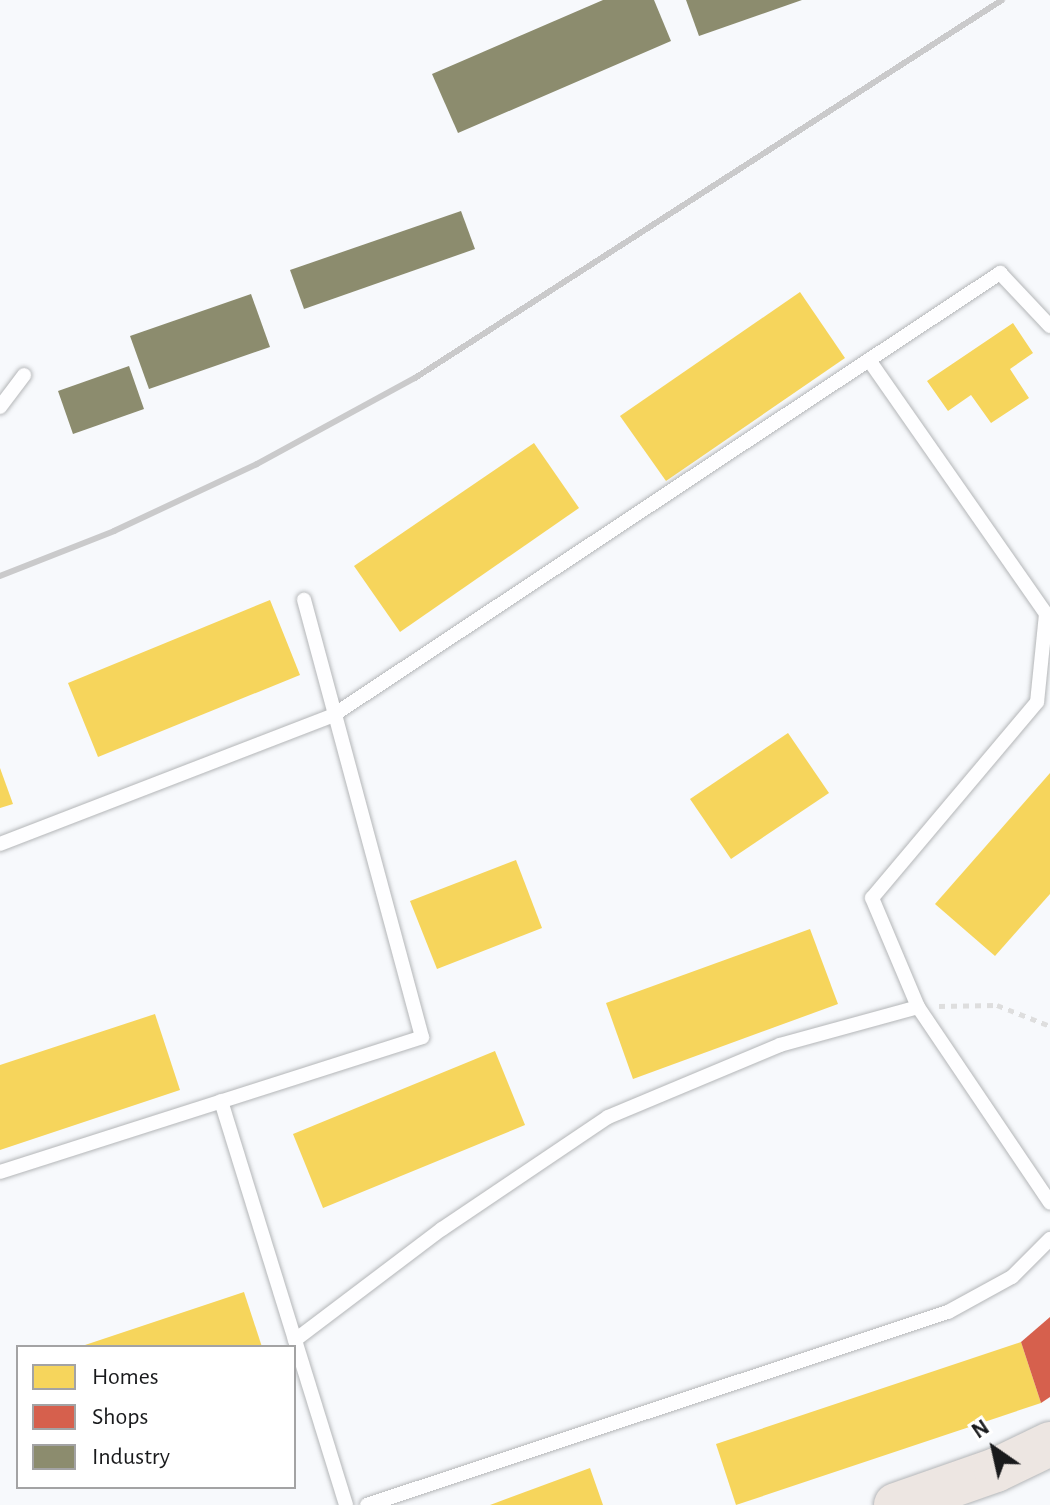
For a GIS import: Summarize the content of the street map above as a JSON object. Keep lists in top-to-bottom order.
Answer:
{
  "legend": ["Homes", "Shops", "Industry"],
  "north": "top left"
}
